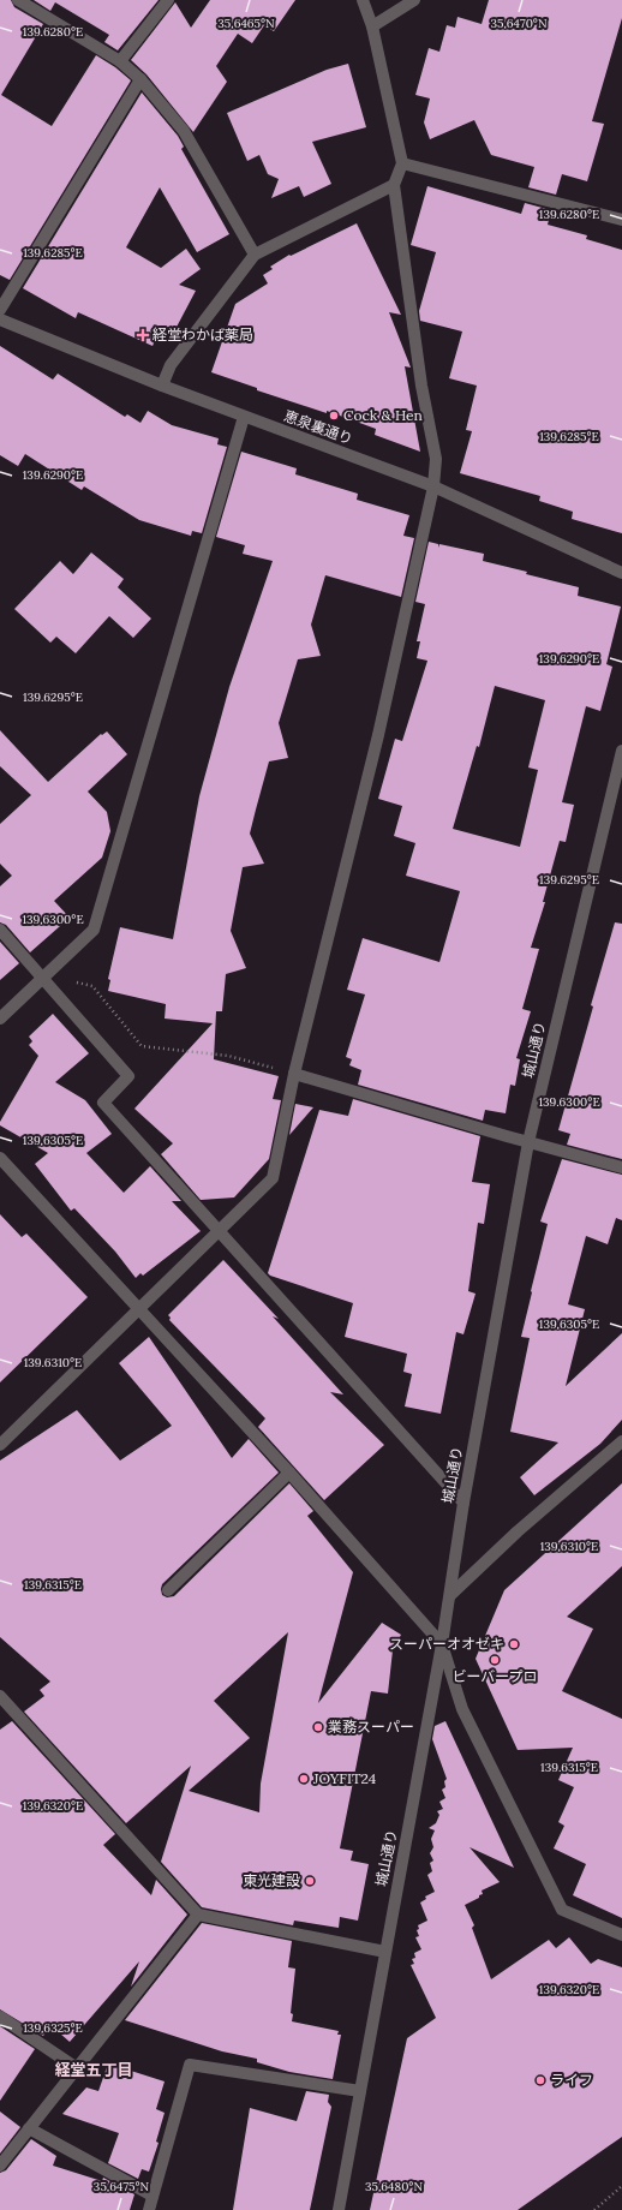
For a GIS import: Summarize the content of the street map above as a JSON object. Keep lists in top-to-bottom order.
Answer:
{
  "streets": {
    "street": ["恵泉裏通り", "城山通り"]
  },
  "districts": ["経堂五丁目"],
  "places": {
    "health": ["経堂わかば薬局"],
    "other": [
      "Cock & Hen",
      "スーパーオオゼキ",
      "ビーバープロ",
      "業務スーパー",
      "JOYFIT24",
      "東光建設",
      "ライフ"
    ]
  },
  "coordinates": [
    "35.6465°N",
    "35.6470°N",
    "139.6280°E",
    "139.6285°E",
    "139.6290°E",
    "139.6295°E",
    "139.6300°E",
    "139.6305°E",
    "139.6310°E",
    "139.6315°E",
    "139.6320°E",
    "139.6325°E",
    "35.6475°N",
    "35.6480°N"
  ]
}
